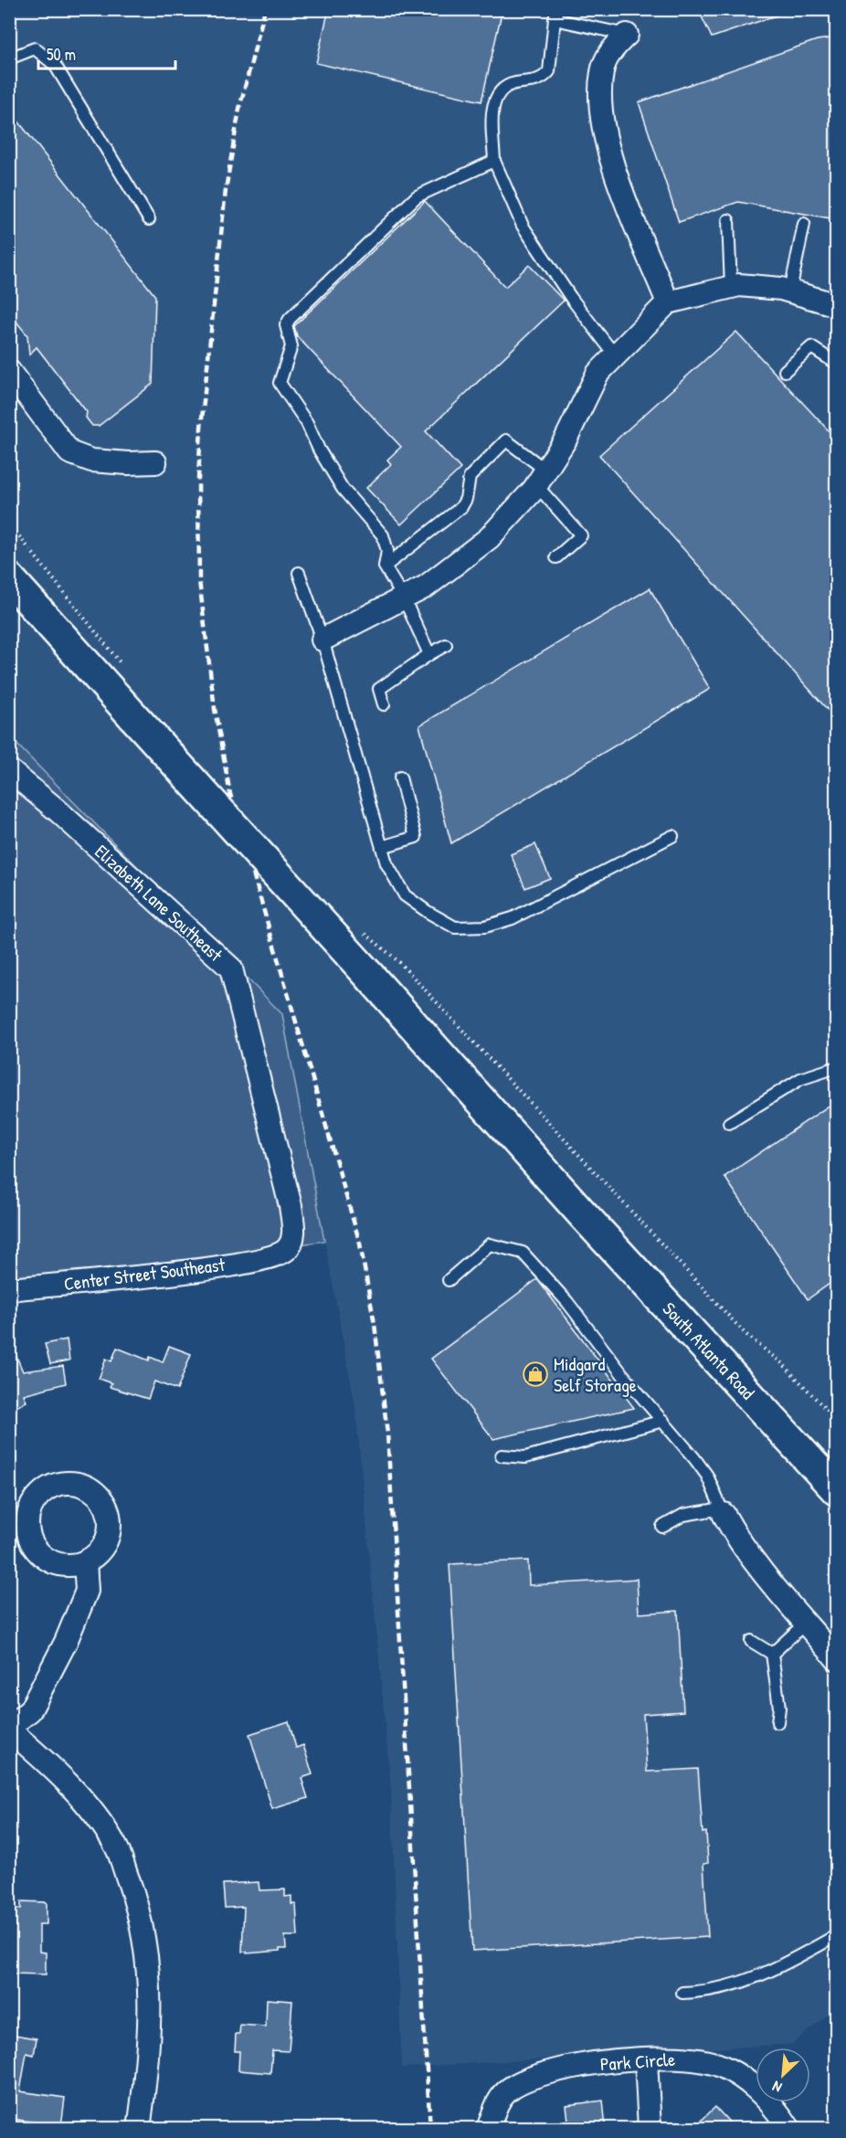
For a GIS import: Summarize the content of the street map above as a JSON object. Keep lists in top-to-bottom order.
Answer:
{
  "streets": {
    "main road": ["South Atlanta Road"],
    "street": ["Elizabeth Lane Southeast", "Center Street Southeast", "Park Circle"]
  },
  "crossings": [
    ["Elizabeth Lane Southeast", "Center Street Southeast"]
  ],
  "places": {
    "shop": ["Midgard Self Storage"]
  },
  "scale_bar": "50 m",
  "north": "bottom left"
}
